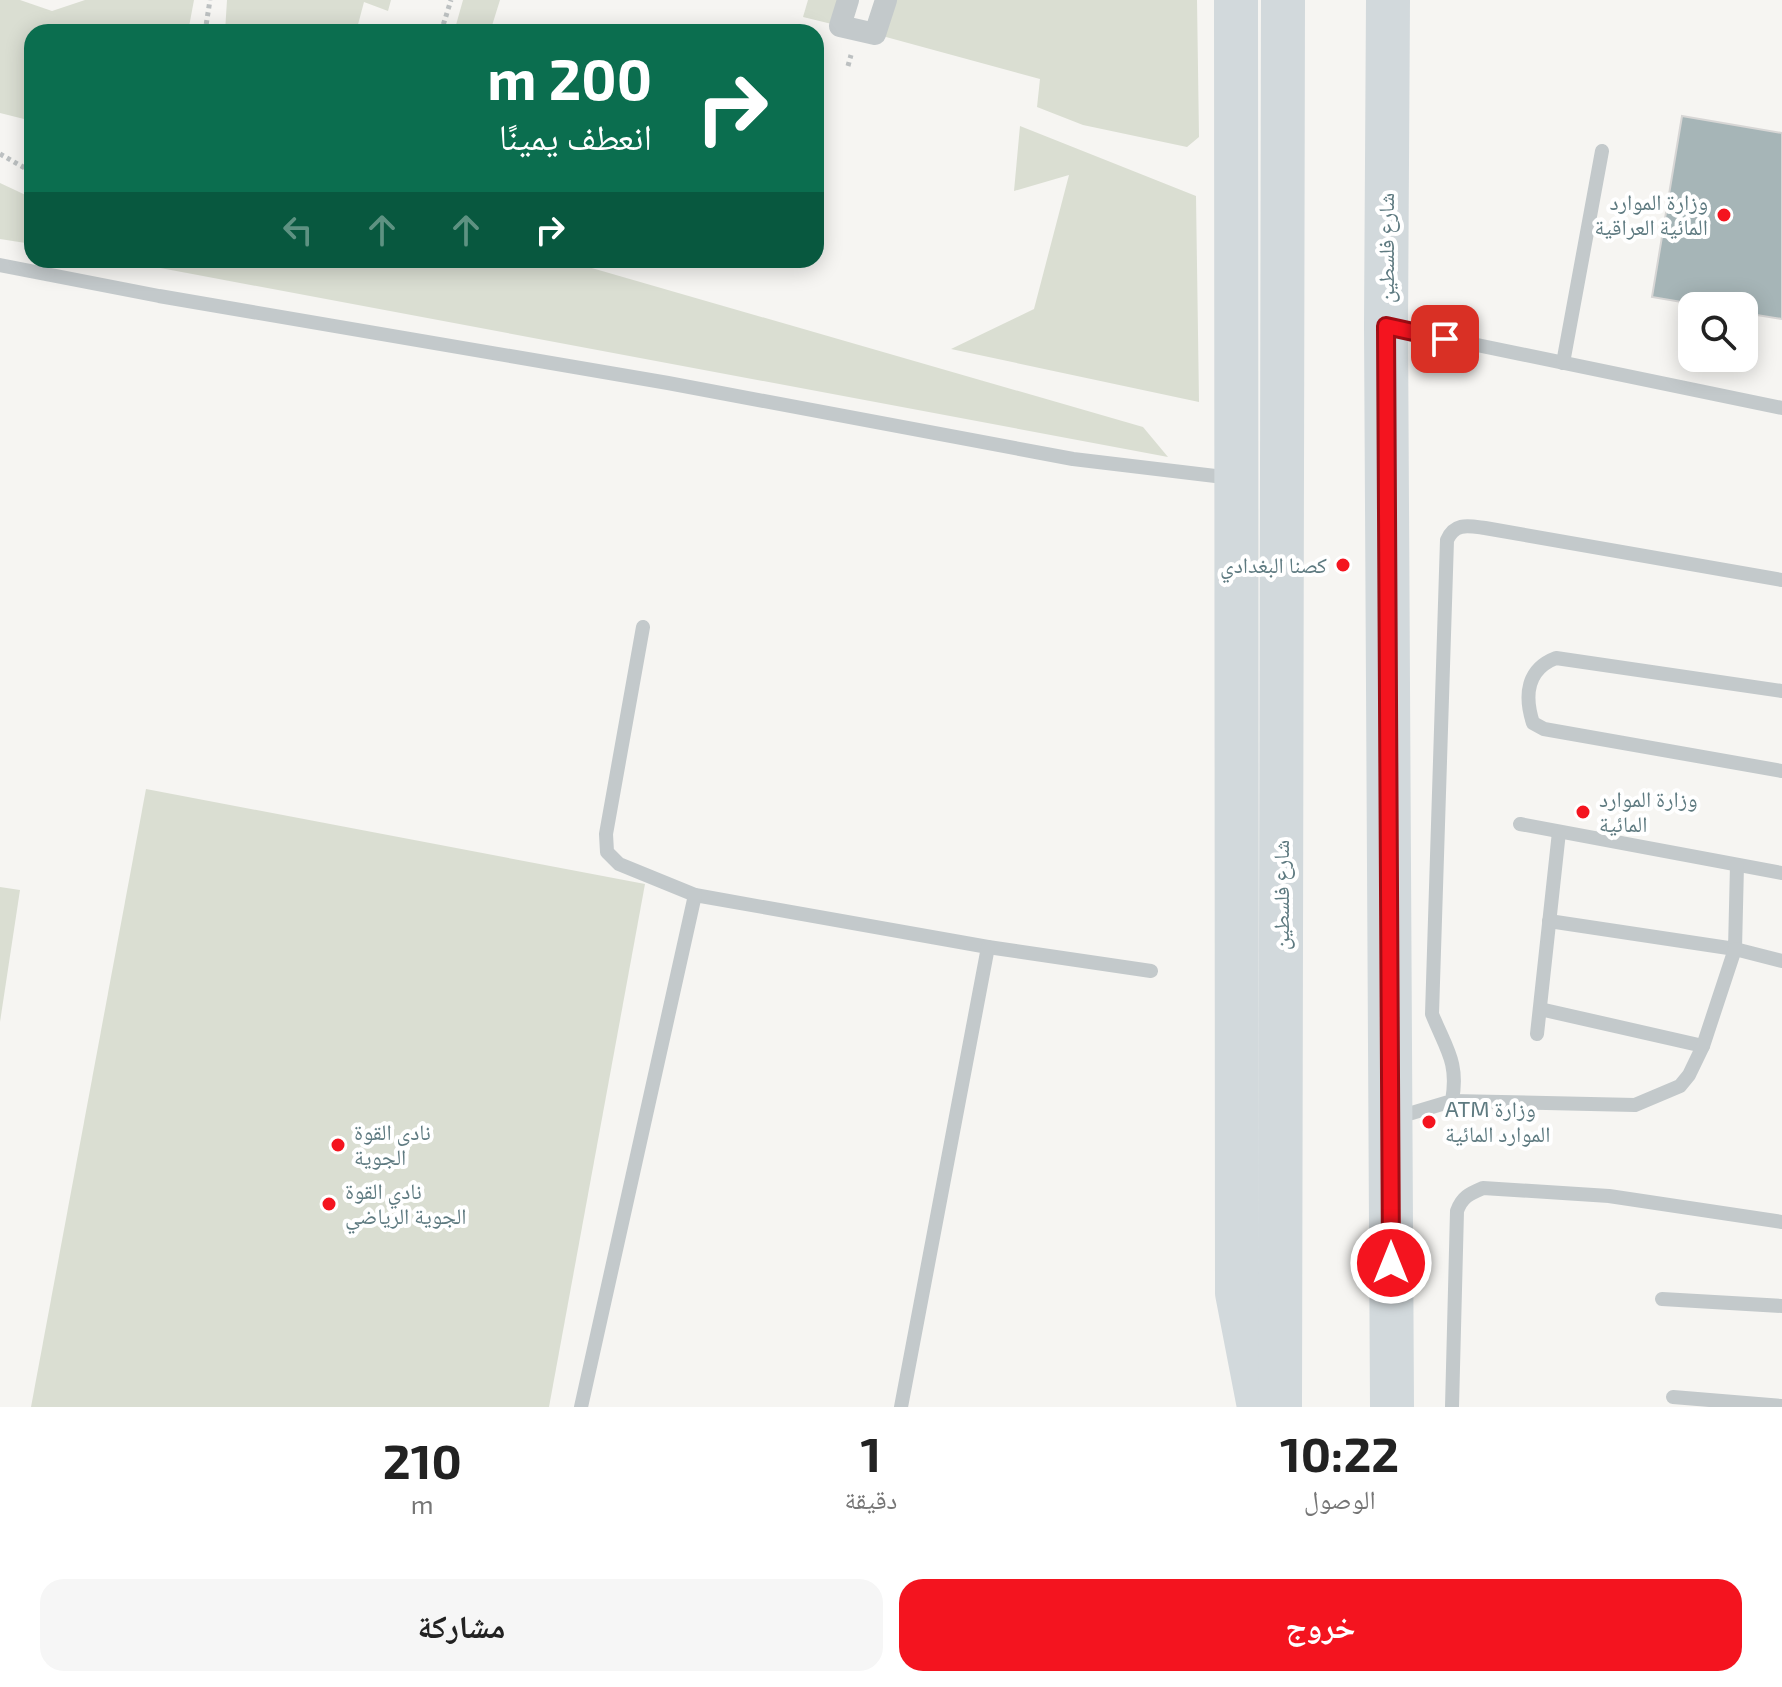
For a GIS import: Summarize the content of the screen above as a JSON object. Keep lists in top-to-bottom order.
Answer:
{
  "streets": {
    "main road": ["شارع فلسطين"]
  },
  "places": [
    "وزارة الموارد المائية العراقية",
    "كصنا البغدادي",
    "وزارة الموارد المائية",
    "ATM وزارة الموارد المائية",
    "نادي القوة الجوية",
    "نادي القوة الجوية الرياضي"
  ],
  "page": {
    "turn": ["200 m", "انعطف يمينًا"],
    "eta": [
      "10:22",
      "الوصول",
      "1",
      "دقيقة",
      "210",
      "m"
    ],
    "buttons": ["خروج", "مشاركة"]
  }
}
